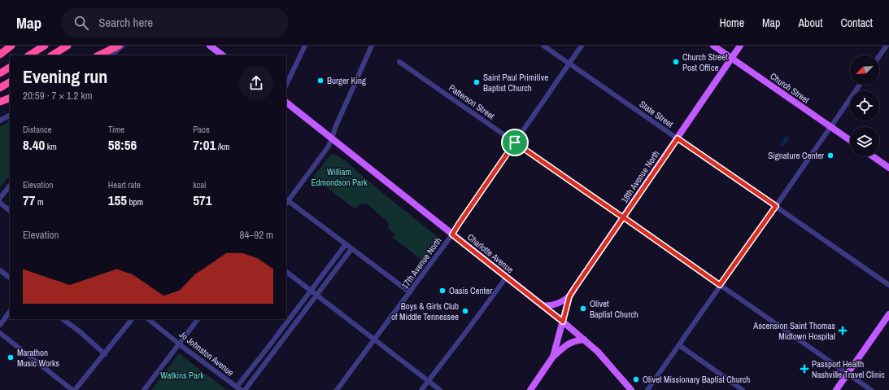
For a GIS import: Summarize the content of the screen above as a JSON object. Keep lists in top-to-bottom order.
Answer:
{
  "streets": {
    "main road": ["Church Street", "18th Avenue North", "Charlotte Avenue"],
    "street": [
      "Patterson Street",
      "State Street",
      "17th Avenue North",
      "Jo Johnston Avenue"
    ]
  },
  "crossings": [
    ["Church Street", "18th Avenue North"],
    ["Patterson Street", "18th Avenue North"],
    ["Patterson Street", "17th Avenue North"],
    ["State Street", "18th Avenue North"],
    ["State Street", "17th Avenue North"],
    ["18th Avenue North", "Charlotte Avenue"],
    ["Charlotte Avenue", "17th Avenue North"]
  ],
  "parks": ["William Edmondson Park", "Watkins Park"],
  "places": {
    "other": [
      "Church Street Post Office",
      "Burger King",
      "Saint Paul Primitive Baptist Church",
      "Signature Center",
      "Oasis Center",
      "Olivet Baptist Church",
      "Boys & Girls Club of Middle Tennessee",
      "Marathon Music Works",
      "Olivet Missionary Baptist Church"
    ],
    "health": ["Ascension Saint Thomas Midtown Hospital", "Passport Health Nashville Travel Clinic"]
  },
  "north": "bottom left",
  "page": {
    "header": "Map",
    "search": "Search here",
    "nav": [
      "Home",
      "Map",
      "About",
      "Contact"
    ],
    "heading": ["Evening run", "20:59 · 7 × 1.2 km"],
    "stats": [
      ["Distance", "8.40 km"],
      ["Time", "58:56"],
      ["Pace", "7:01 /km"],
      ["Elevation", "77 m"],
      ["Heart rate", "155 bpm"],
      ["kcal", "571"]
    ],
    "chart": ["Elevation", "84–92 m"]
  }
}
